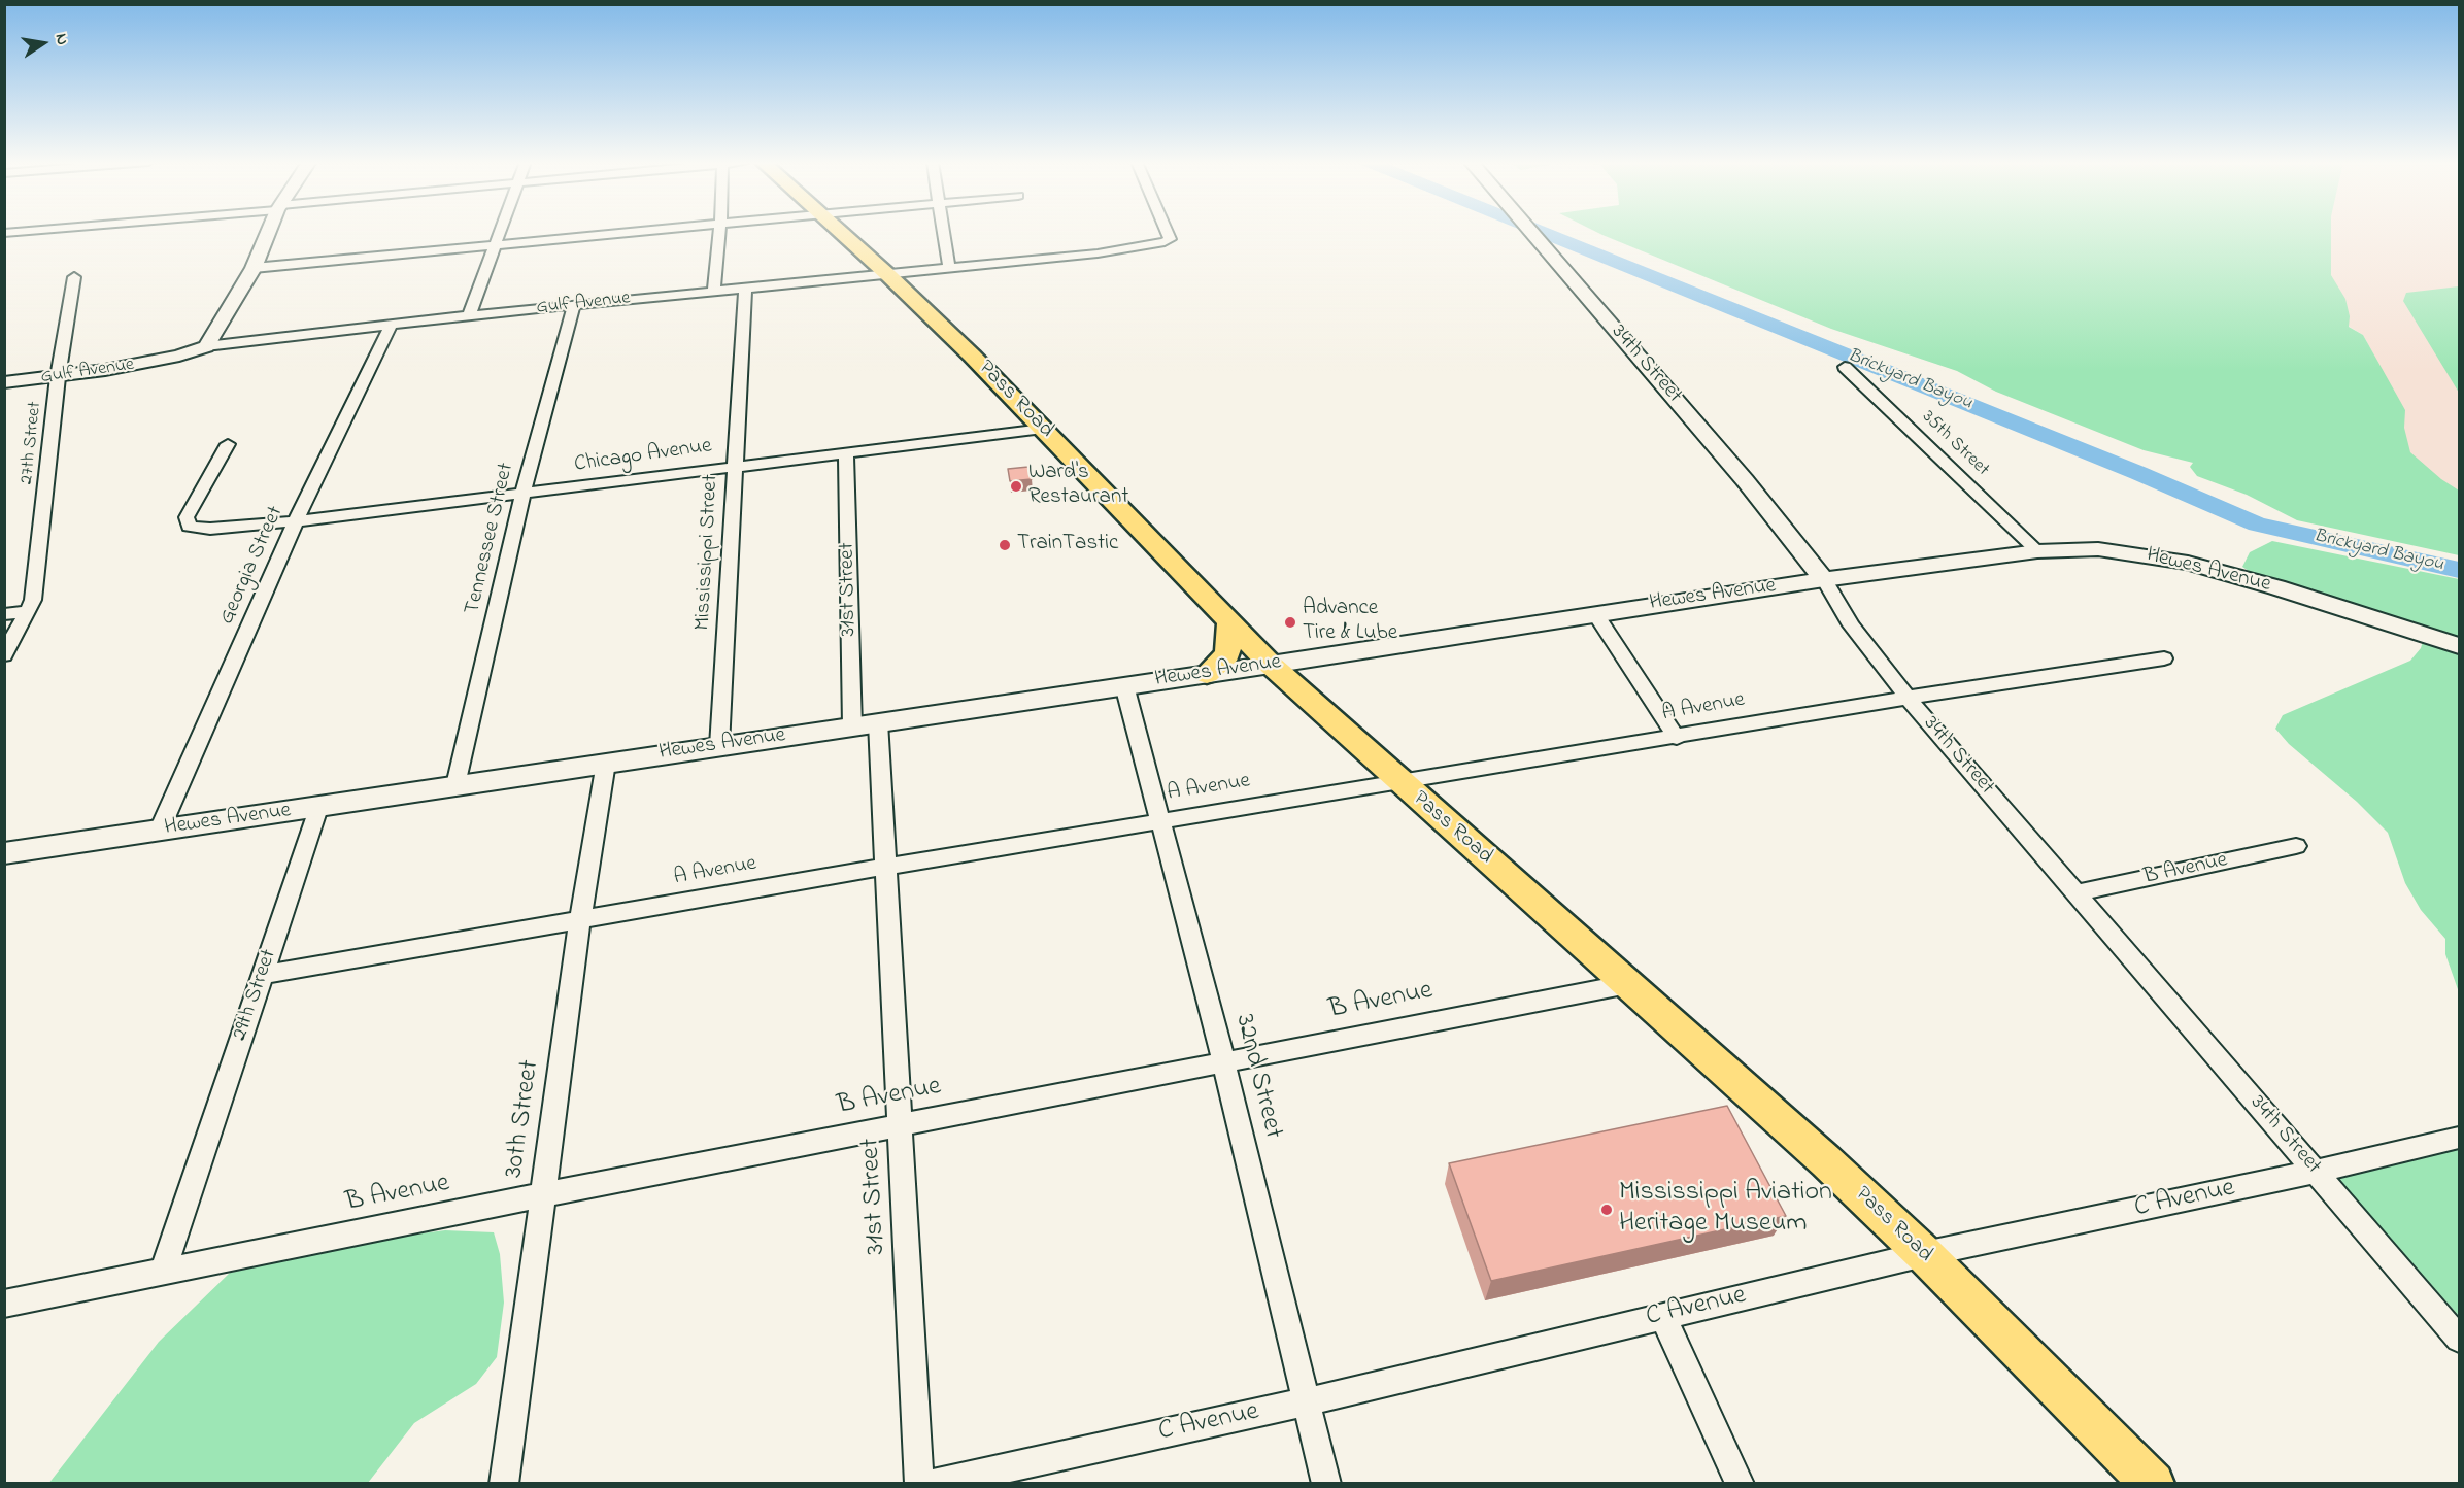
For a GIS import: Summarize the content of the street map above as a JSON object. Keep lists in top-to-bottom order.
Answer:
{
  "streets": {
    "main road": [
      "Gulf Avenue",
      "34th Street",
      "Pass Road",
      "Hewes Avenue"
    ],
    "street": [
      "27th Street",
      "35th Street",
      "Chicago Avenue",
      "Tennessee Street",
      "Mississippi Street",
      "Georgia Street",
      "31st Street",
      "A Avenue",
      "B Avenue",
      "29th Street",
      "32nd Street",
      "30th Street",
      "C Avenue"
    ]
  },
  "crossings": [
    ["Gulf Avenue", "Pass Road"],
    ["Gulf Avenue", "27th Street"],
    ["Gulf Avenue", "Tennessee Street"],
    ["Gulf Avenue", "Mississippi Street"],
    ["Gulf Avenue", "Georgia Street"],
    ["34th Street", "Hewes Avenue"],
    ["34th Street", "A Avenue"],
    ["34th Street", "B Avenue"],
    ["34th Street", "C Avenue"],
    ["Pass Road", "Chicago Avenue"],
    ["Pass Road", "Hewes Avenue"],
    ["Pass Road", "A Avenue"],
    ["Pass Road", "B Avenue"],
    ["Pass Road", "C Avenue"],
    ["35th Street", "Hewes Avenue"],
    ["Chicago Avenue", "Tennessee Street"],
    ["Chicago Avenue", "Mississippi Street"],
    ["Chicago Avenue", "Georgia Street"],
    ["Chicago Avenue", "31st Street"],
    ["Tennessee Street", "Hewes Avenue"],
    ["Mississippi Street", "Hewes Avenue"],
    ["Georgia Street", "Hewes Avenue"],
    ["Hewes Avenue", "31st Street"],
    ["Hewes Avenue", "29th Street"],
    ["Hewes Avenue", "32nd Street"],
    ["Hewes Avenue", "30th Street"],
    ["31st Street", "A Avenue"],
    ["31st Street", "B Avenue"],
    ["A Avenue", "29th Street"],
    ["A Avenue", "32nd Street"],
    ["A Avenue", "30th Street"],
    ["B Avenue", "29th Street"],
    ["B Avenue", "32nd Street"],
    ["B Avenue", "30th Street"],
    ["32nd Street", "C Avenue"]
  ],
  "water": ["Brickyard Bayou"],
  "places": [
    "Ward's Restaurant",
    "TrainTastic",
    "Advance Tire & Lube",
    "Mississippi Aviation Heritage Museum"
  ],
  "north": "right"
}
